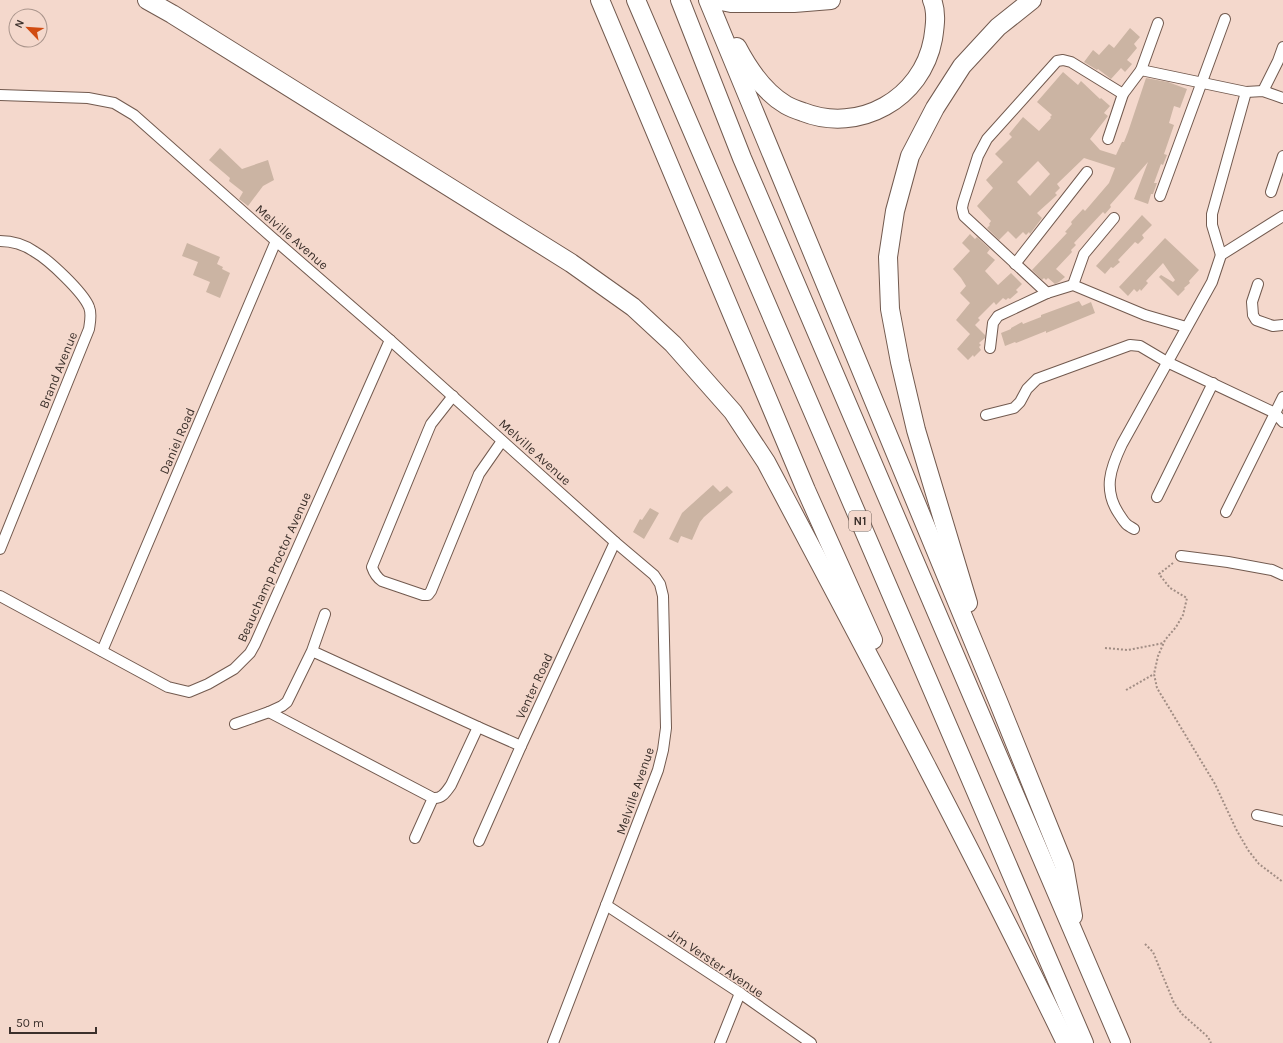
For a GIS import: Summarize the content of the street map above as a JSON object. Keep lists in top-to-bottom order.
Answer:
{
  "streets": {
    "highway": ["N1"],
    "street": [
      "Melville Avenue",
      "Brand Avenue",
      "Daniel Road",
      "Beauchamp Proctor Avenue",
      "Venter Road",
      "Jim Verster Avenue"
    ]
  },
  "crossings": [
    ["Melville Avenue", "Daniel Road"],
    ["Melville Avenue", "Beauchamp Proctor Avenue"],
    ["Melville Avenue", "Venter Road"],
    ["Melville Avenue", "Jim Verster Avenue"],
    ["Daniel Road", "Beauchamp Proctor Avenue"]
  ],
  "scale_bar": "50 m",
  "north": "top left"
}
